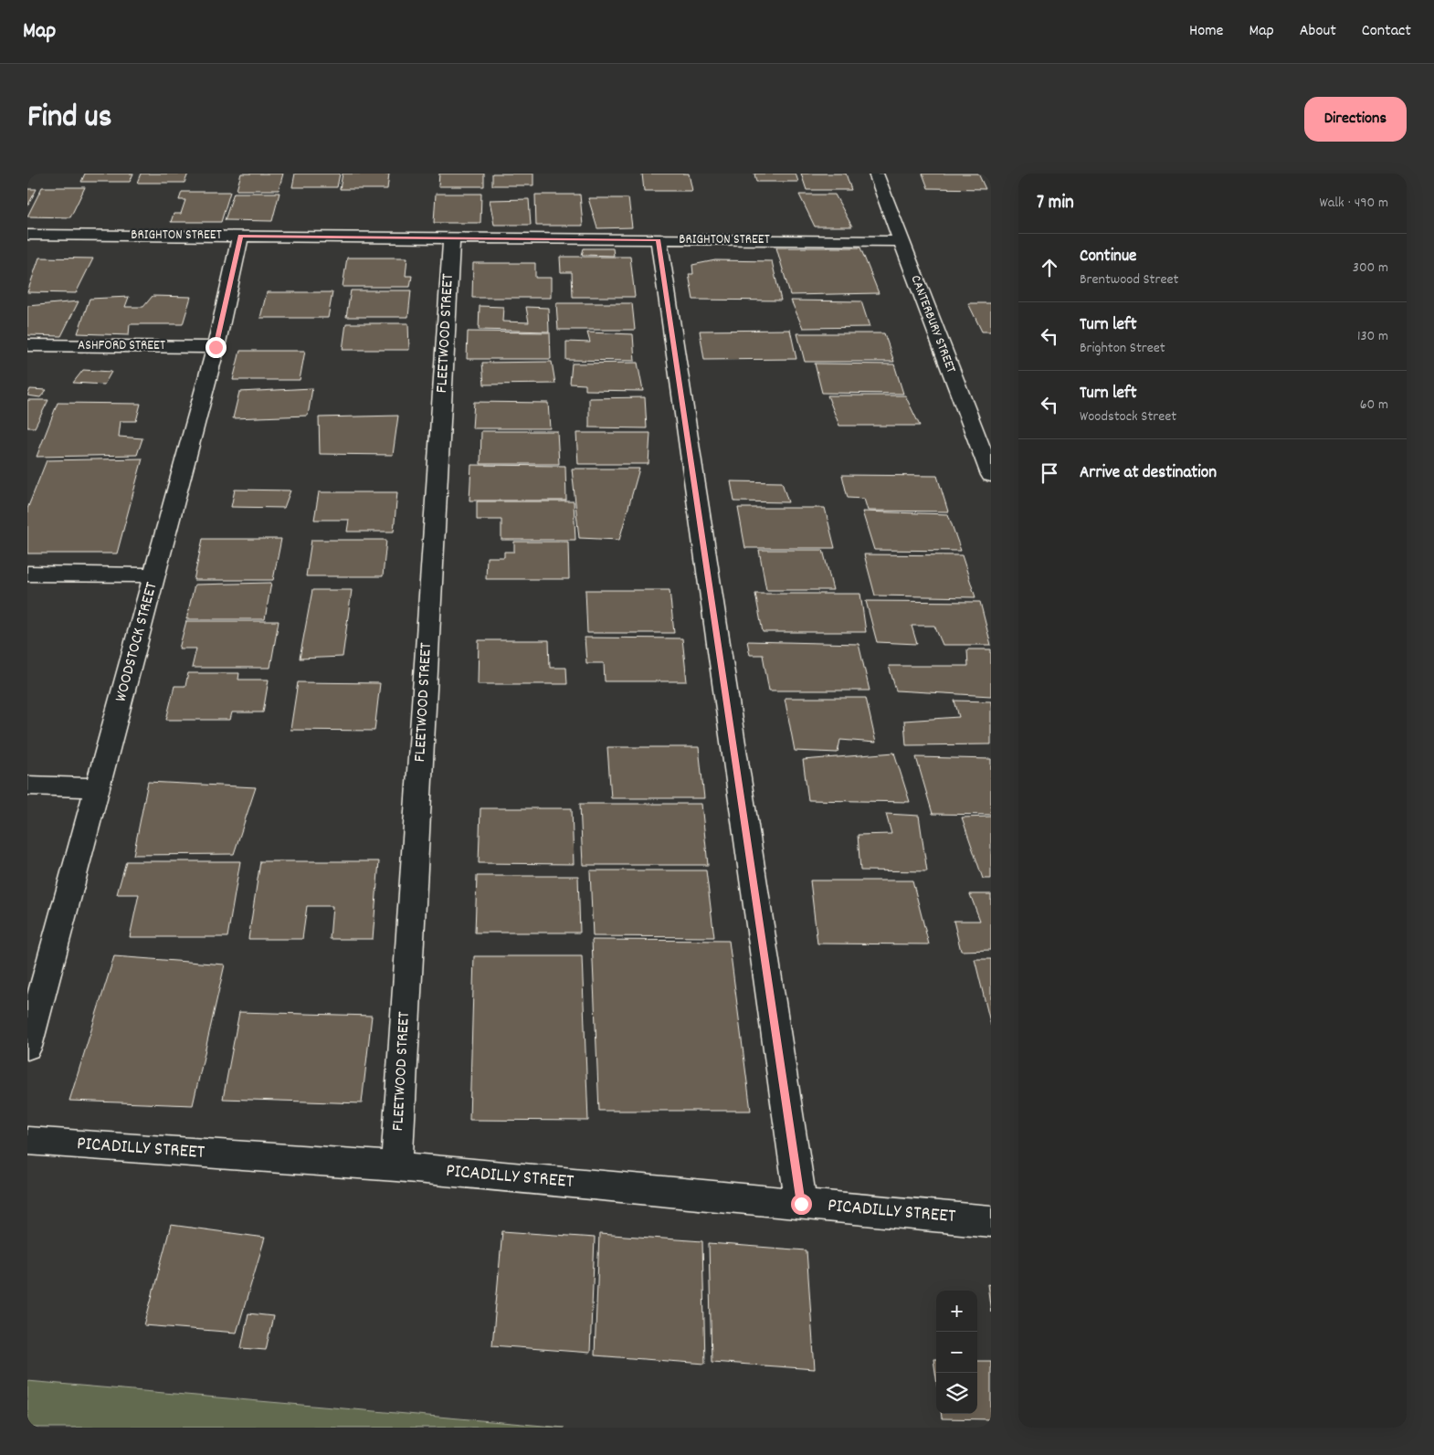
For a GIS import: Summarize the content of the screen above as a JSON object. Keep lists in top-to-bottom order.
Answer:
{
  "streets": {
    "street": [
      "BRIGHTON STREET",
      "CANTERBURY STREET",
      "FLEETWOOD STREET",
      "ASHFORD STREET",
      "WOODSTOCK STREET",
      "PICADILLY STREET"
    ]
  },
  "crossings": [
    ["BRIGHTON STREET", "CANTERBURY STREET"],
    ["BRIGHTON STREET", "FLEETWOOD STREET"],
    ["BRIGHTON STREET", "WOODSTOCK STREET"],
    ["FLEETWOOD STREET", "PICADILLY STREET"],
    ["ASHFORD STREET", "WOODSTOCK STREET"]
  ],
  "page": {
    "header": "Map",
    "nav": [
      "Home",
      "Map",
      "About",
      "Contact"
    ],
    "title": "Find us",
    "buttons": "Directions",
    "heading": ["7 min", "Walk · 490 m"],
    "list": [
      ["Continue", "Brentwood Street", "300 m"],
      ["Turn left", "Brighton Street", "130 m"],
      ["Turn left", "Woodstock Street", "60 m"],
      "Arrive at destination"
    ],
    "map_buttons": ["+", "−"]
  }
}
